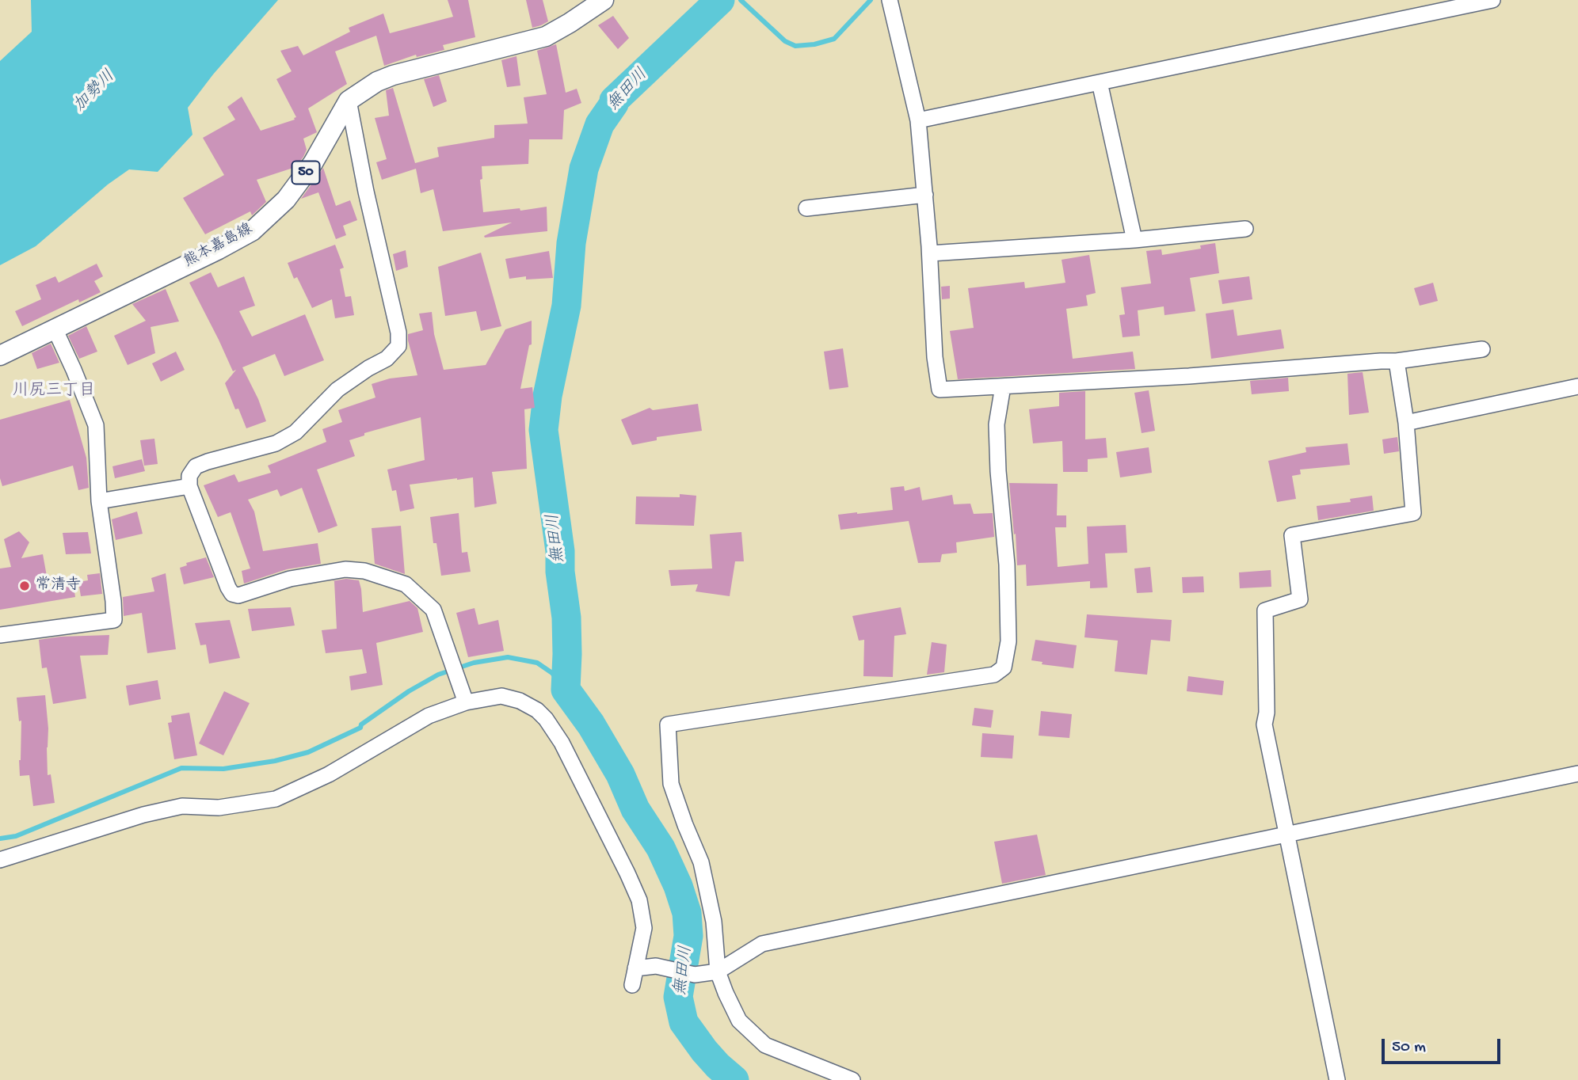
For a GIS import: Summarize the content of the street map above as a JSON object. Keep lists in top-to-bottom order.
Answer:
{
  "streets": {
    "main road": ["50", "熊本嘉島線"]
  },
  "districts": ["川尻三丁目"],
  "water": ["無田川", "加勢川"],
  "places": ["常清寺"],
  "scale_bar": "50 m"
}
